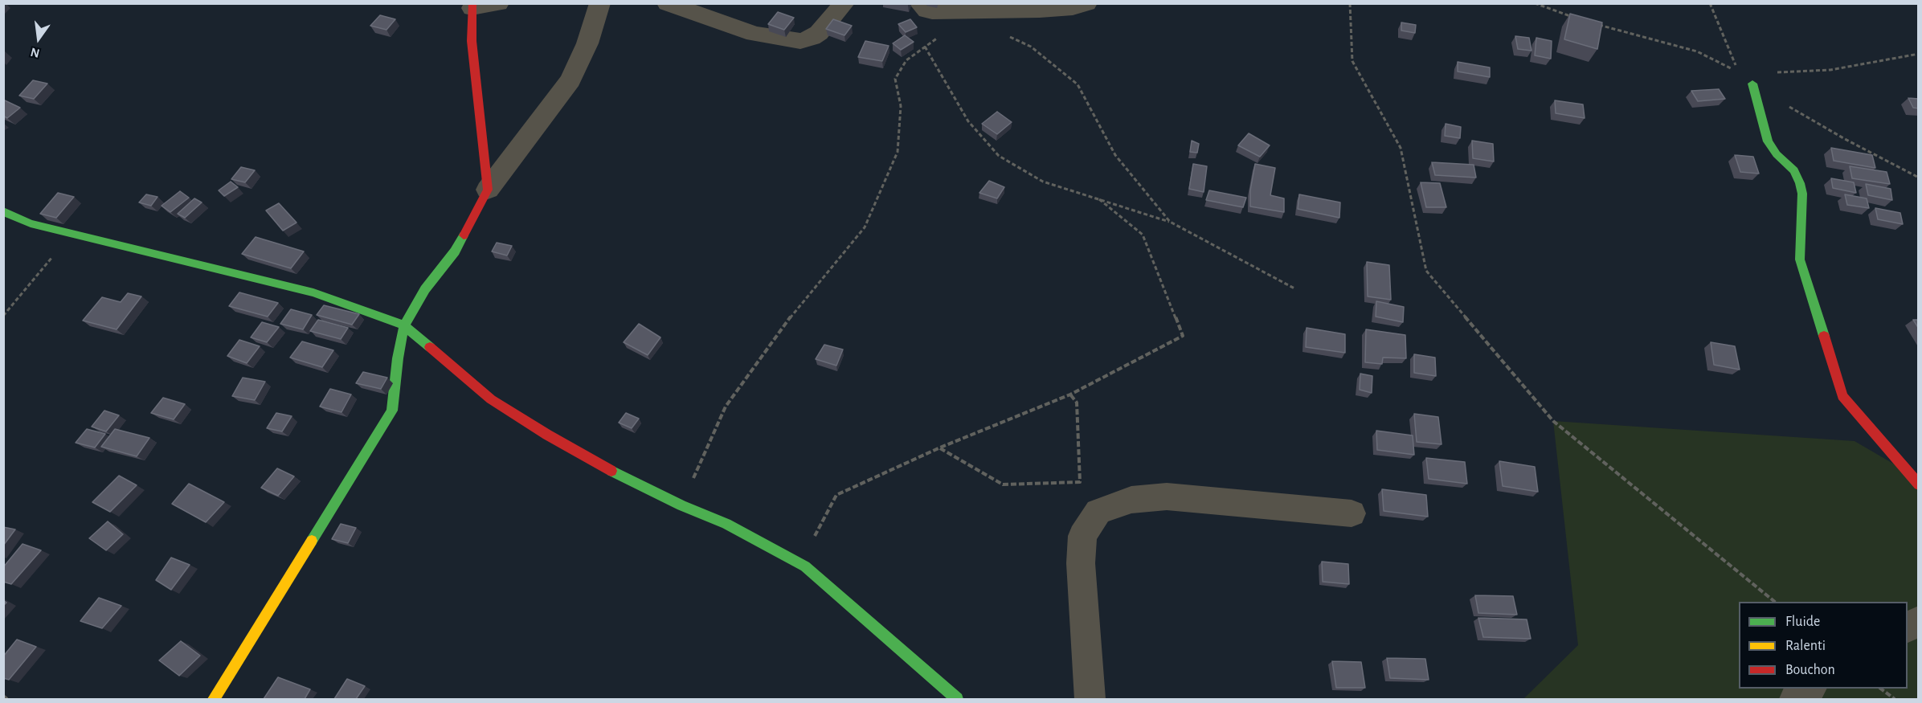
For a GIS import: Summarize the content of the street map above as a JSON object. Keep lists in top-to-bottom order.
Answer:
{
  "legend": ["Fluide", "Ralenti", "Bouchon"],
  "north": "bottom"
}
